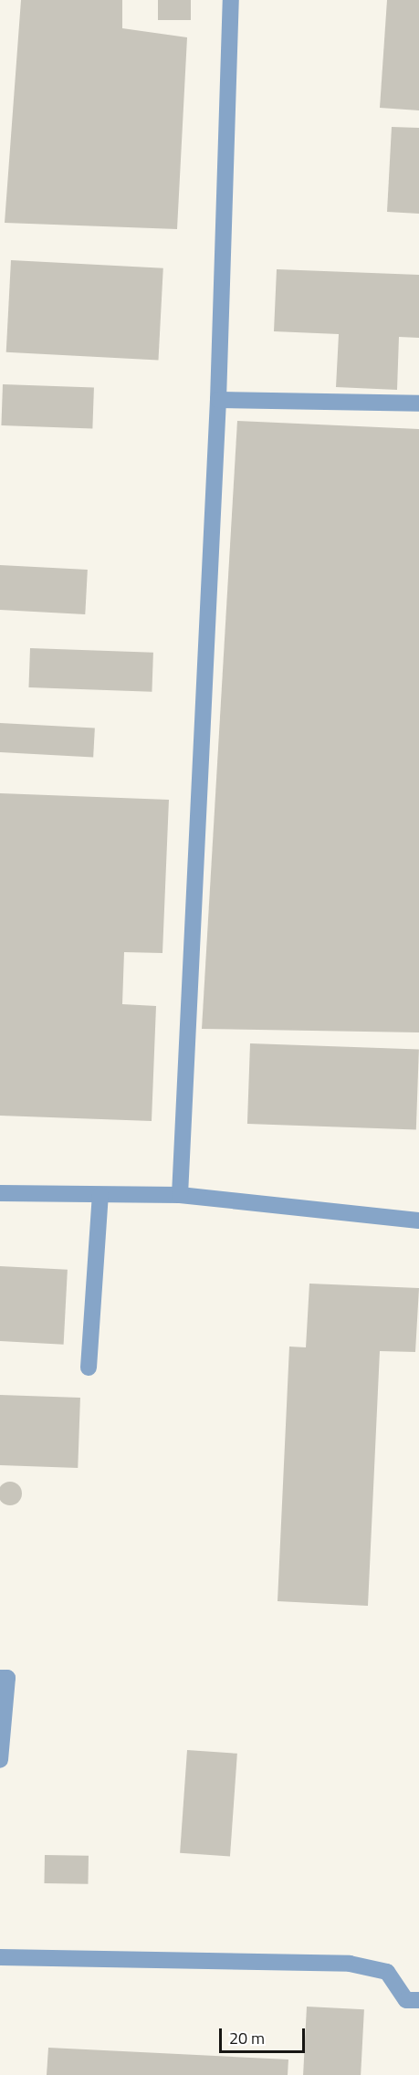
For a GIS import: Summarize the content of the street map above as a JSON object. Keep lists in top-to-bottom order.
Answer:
{
  "scale_bar": "20 m"
}
